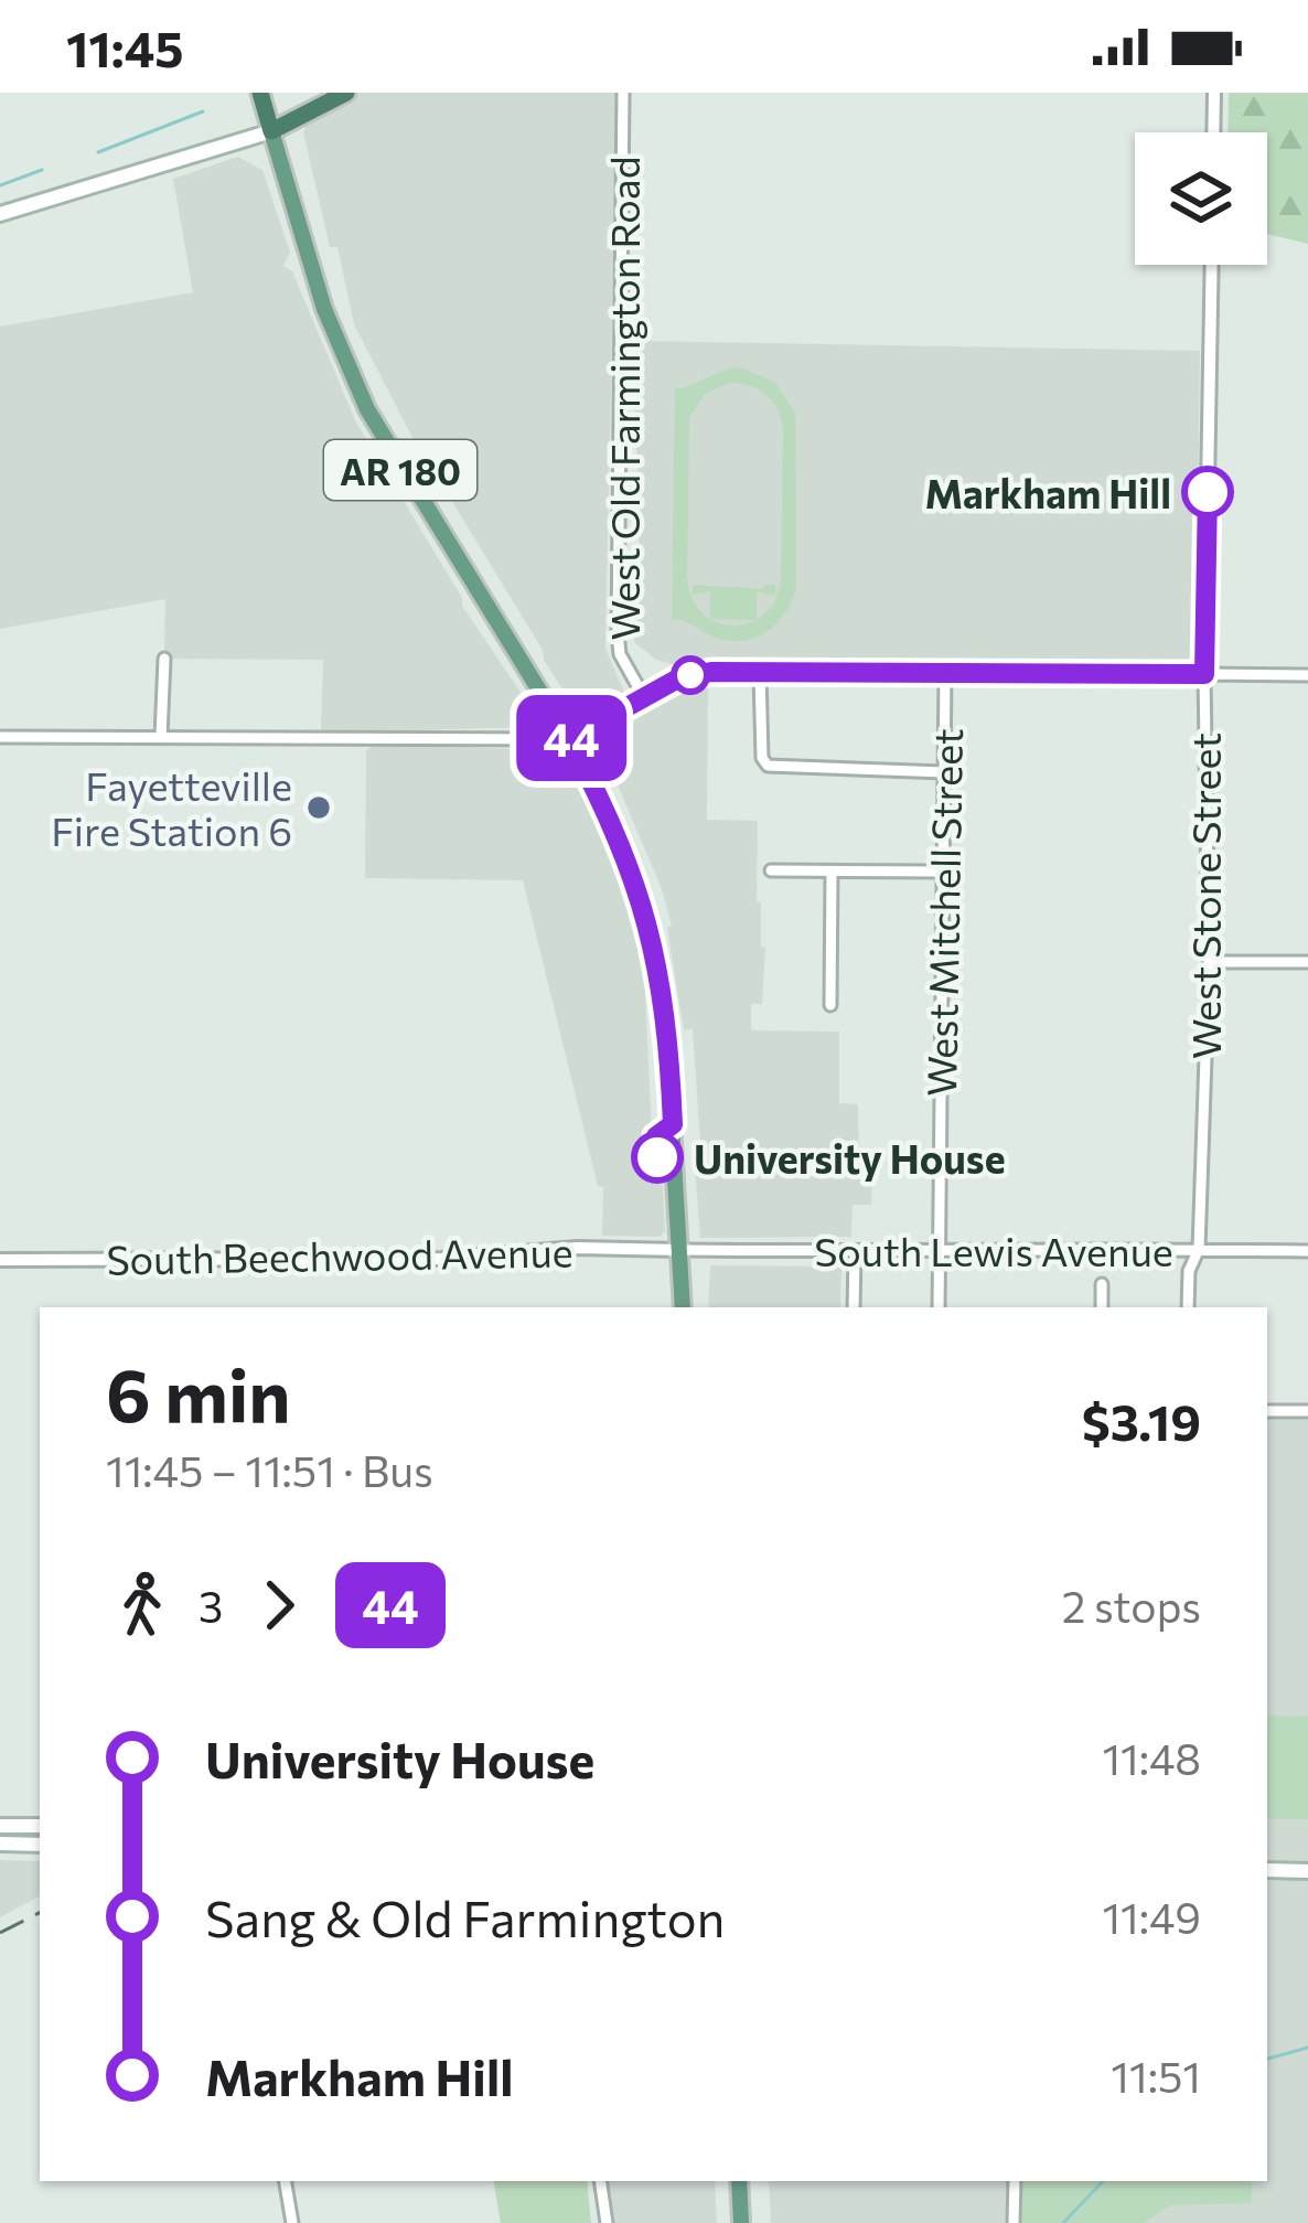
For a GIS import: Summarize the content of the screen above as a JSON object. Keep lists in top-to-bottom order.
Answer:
{
  "streets": {
    "main road": ["AR 180"],
    "street": [
      "West Old Farmington Road",
      "West Stone Street",
      "West Mitchell Street",
      "South Lewis Avenue",
      "South Beechwood Avenue"
    ]
  },
  "crossings": [
    ["AR 180", "South Lewis Avenue"],
    ["AR 180", "South Beechwood Avenue"],
    ["West Stone Street", "South Lewis Avenue"],
    ["West Mitchell Street", "South Lewis Avenue"],
    ["South Lewis Avenue", "South Beechwood Avenue"]
  ],
  "places": ["Markham Hill", "Fayetteville Fire Station 6", "University House"],
  "lines": ["bus line 44"],
  "page": {
    "status": "11:45",
    "on_map": "44",
    "heading": ["6 min", "11:45 – 11:51 · Bus", "$3.19"],
    "legs": ["3", "44", "2 stops"],
    "list": [
      {
        "name": "University House",
        "value": "11:48"
      },
      {
        "name": "Sang & Old Farmington",
        "value": "11:49"
      },
      {
        "name": "Markham Hill",
        "value": "11:51"
      }
    ]
  }
}
